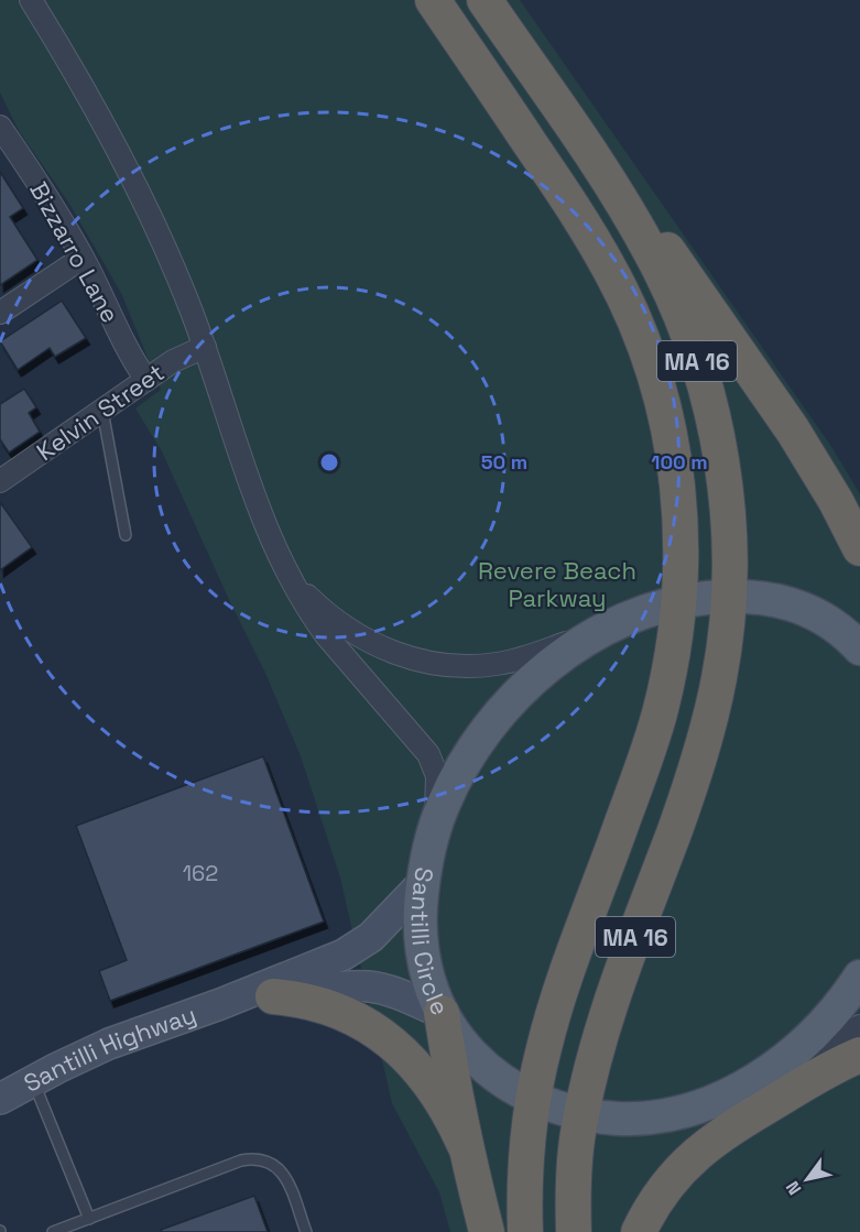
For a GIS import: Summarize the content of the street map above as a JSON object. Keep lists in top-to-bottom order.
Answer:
{
  "streets": {
    "highway": ["MA 16"],
    "main road": ["Santilli Circle", "Santilli Highway"],
    "street": ["Bizzarro Lane", "Kelvin Street"]
  },
  "crossings": [
    ["Bizzarro Lane", "Kelvin Street"],
    ["MA 16", "Santilli Circle"],
    ["Santilli Circle", "Santilli Highway"]
  ],
  "parks": ["Revere Beach Parkway"],
  "house_numbers": ["162"],
  "north": "bottom left",
  "rings": ["50 m", "100 m"]
}
